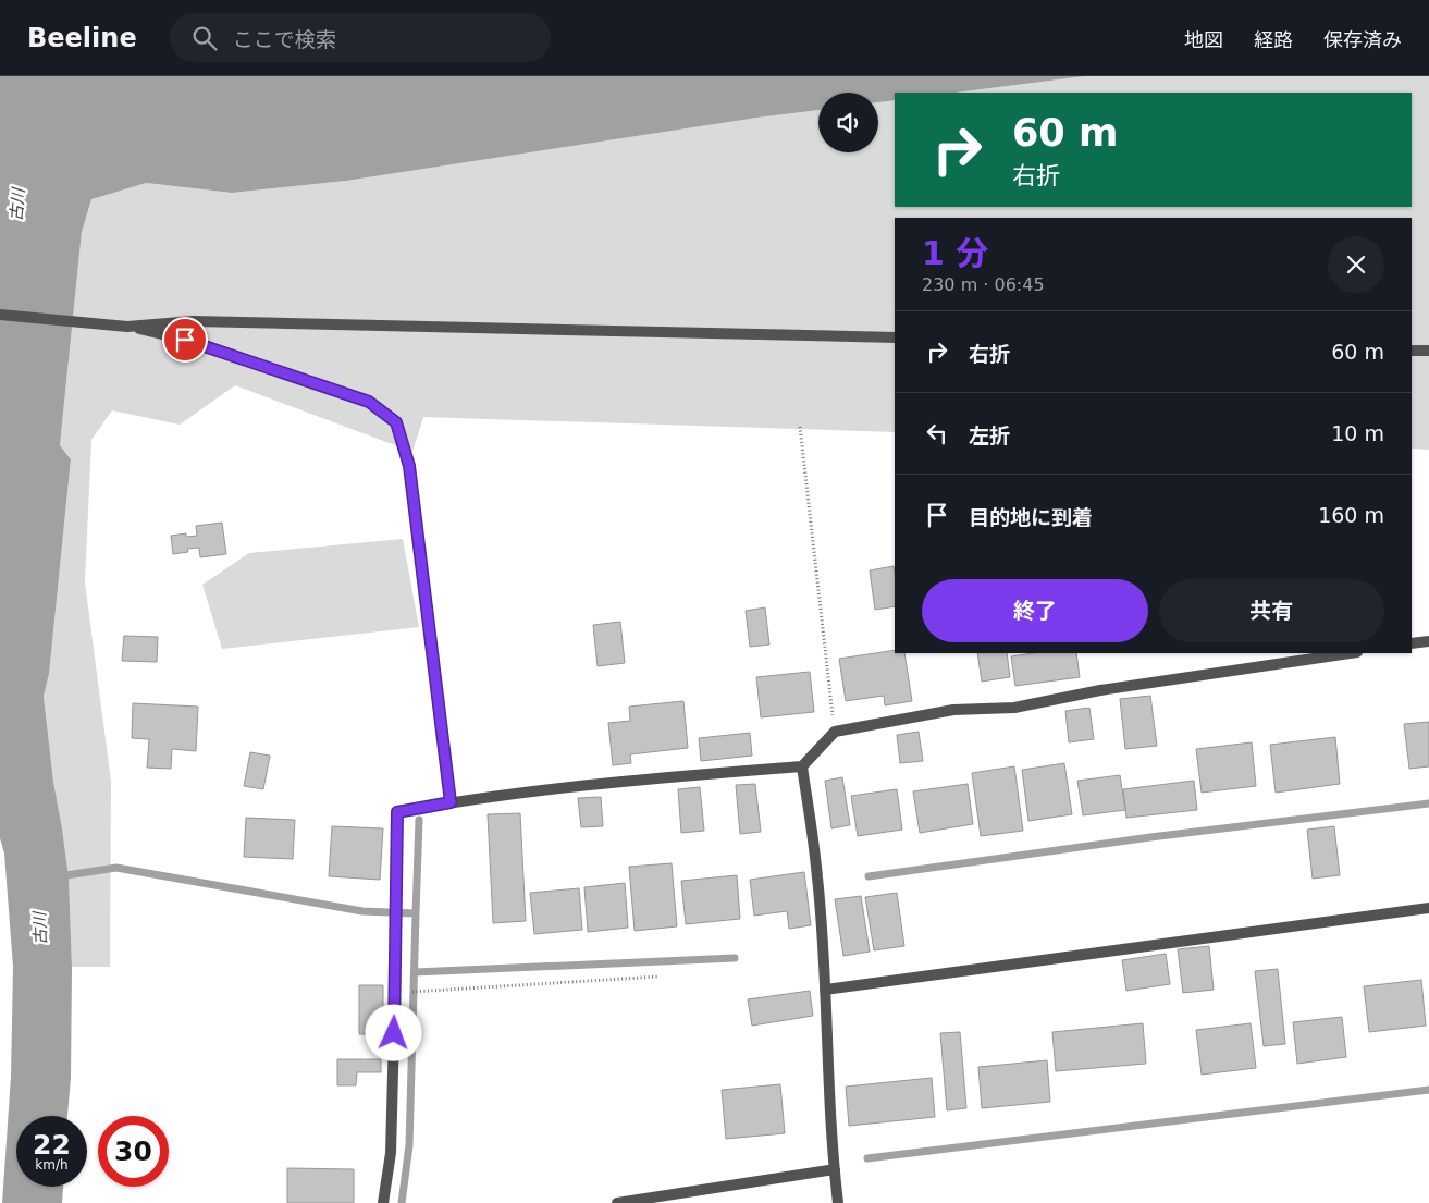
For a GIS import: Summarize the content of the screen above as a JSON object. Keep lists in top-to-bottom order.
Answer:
{
  "water": ["古川"],
  "page": {
    "header": "Beeline",
    "search": "ここで検索",
    "nav": ["地図", "経路", "保存済み"],
    "turn": ["60 m", "右折"],
    "heading": ["1 分", "230 m · 06:45"],
    "list": [
      {
        "name": "右折",
        "value": "60 m"
      },
      {
        "name": "左折",
        "value": "10 m"
      },
      {
        "name": "目的地に到着",
        "value": "160 m"
      }
    ],
    "buttons": ["終了", "共有"],
    "speed": "22 km/h",
    "limit": "30"
  }
}
